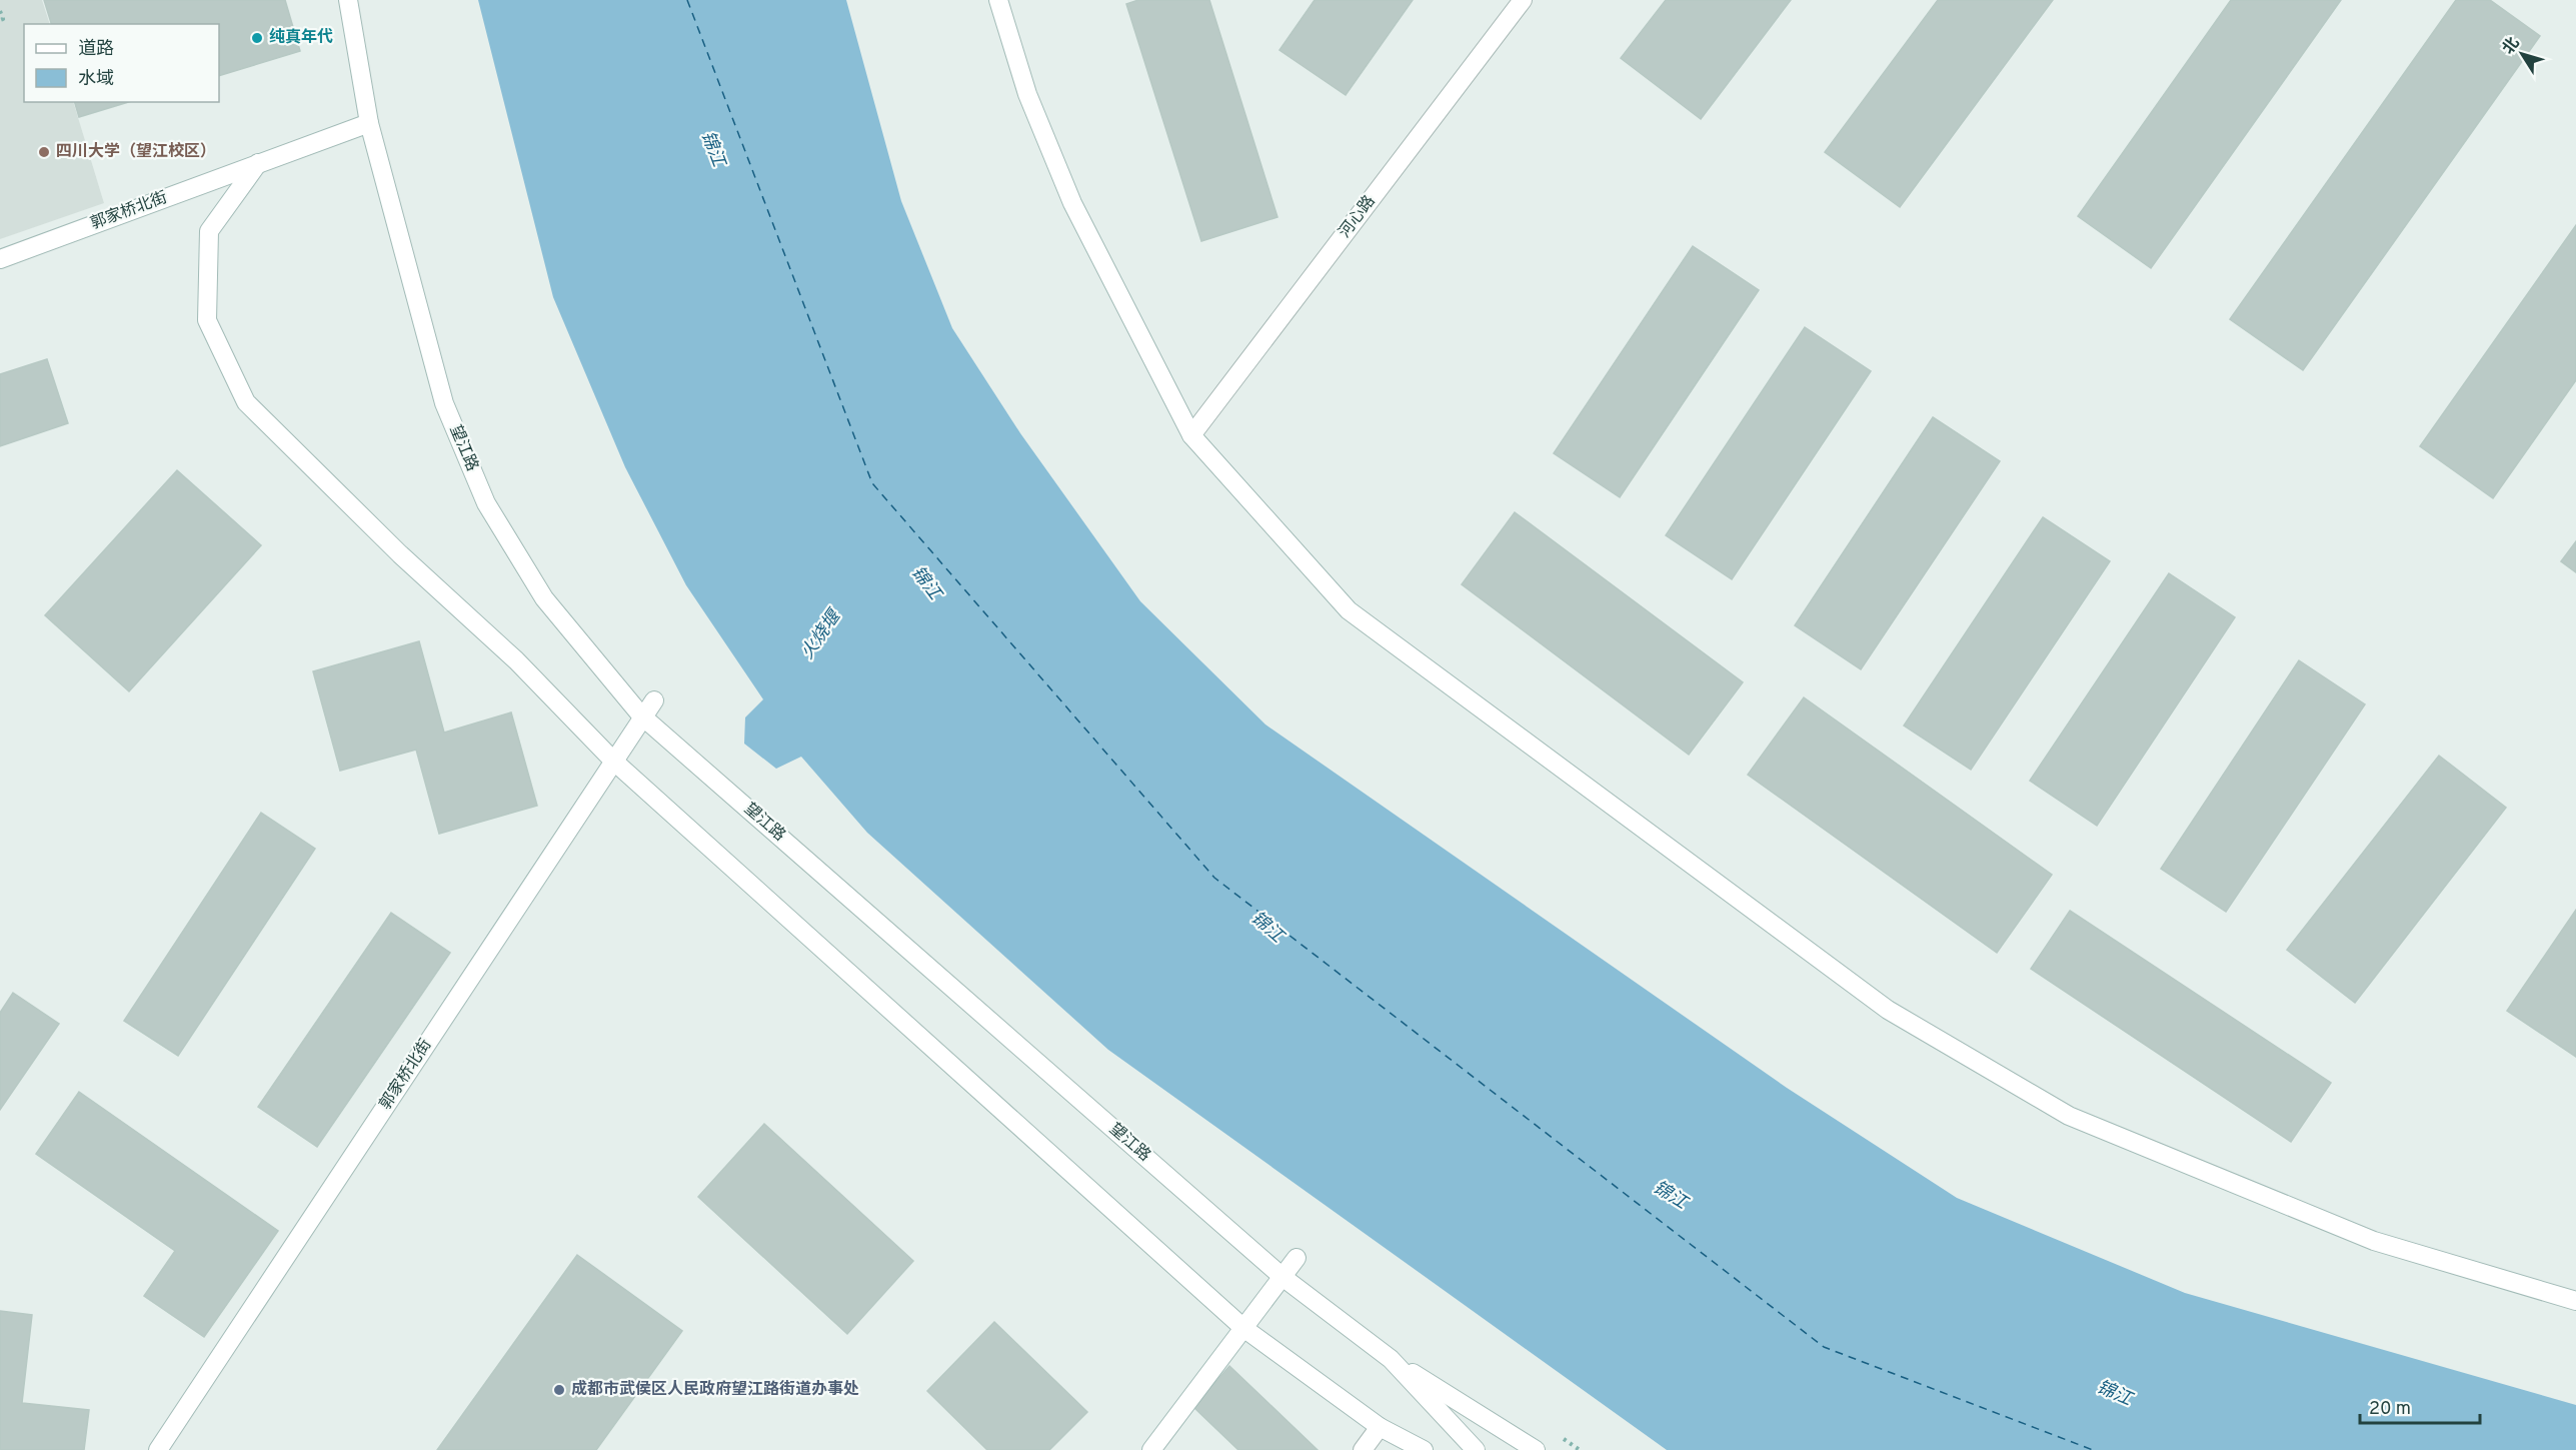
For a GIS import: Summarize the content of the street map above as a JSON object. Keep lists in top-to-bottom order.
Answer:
{
  "streets": {
    "street": ["郭家桥北街", "河心路", "望江路"]
  },
  "crossings": [
    ["郭家桥北街", "望江路"]
  ],
  "water": ["锦江", "火烧堰"],
  "places": ["纯真年代", "四川大学（望江校区）", "成都市武侯区人民政府望江路街道办事处"],
  "legend": ["道路", "水域"],
  "scale_bar": "20 m",
  "north": "top left"
}
